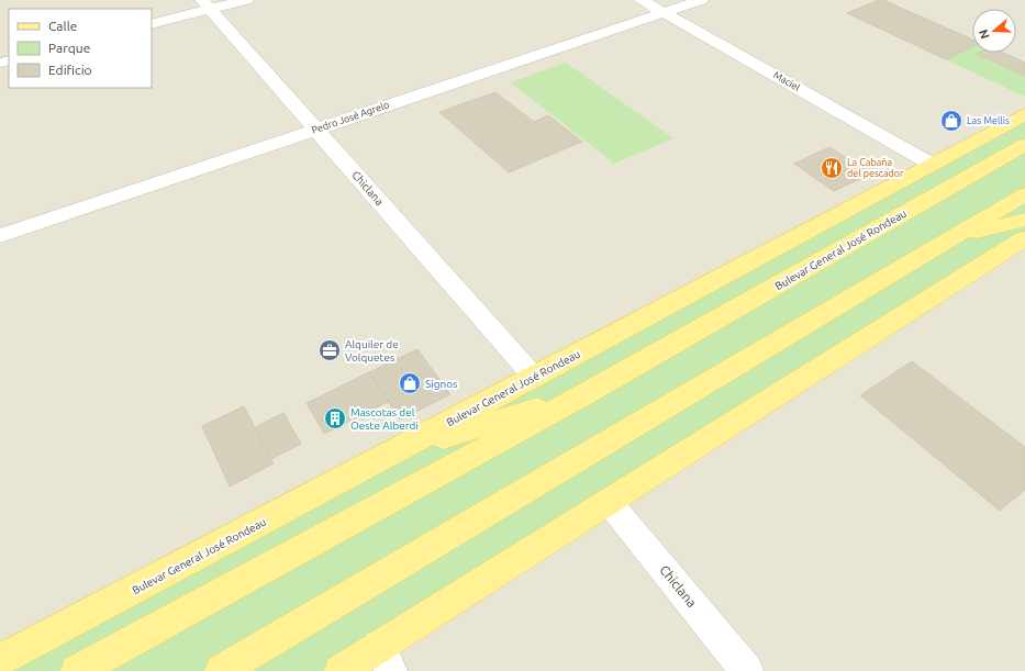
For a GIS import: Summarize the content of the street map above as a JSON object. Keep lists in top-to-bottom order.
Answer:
{
  "streets": {
    "main road": ["Bulevar General José Rondeau"],
    "street": ["Maciel", "Pedro José Agrelo", "Chiclana"]
  },
  "crossings": [
    ["Maciel", "Pedro José Agrelo"],
    ["Maciel", "Bulevar General José Rondeau"],
    ["Pedro José Agrelo", "Chiclana"],
    ["Chiclana", "Bulevar General José Rondeau"]
  ],
  "places": {
    "shop": ["Las Mellis", "Signos"],
    "restaurant": ["La Cabaña del pescador"],
    "office": ["Alquiler de Volquetes"],
    "building": ["Mascotas del Oeste Alberdi"]
  },
  "legend": ["Calle", "Parque", "Edificio"],
  "north": "left"
}
